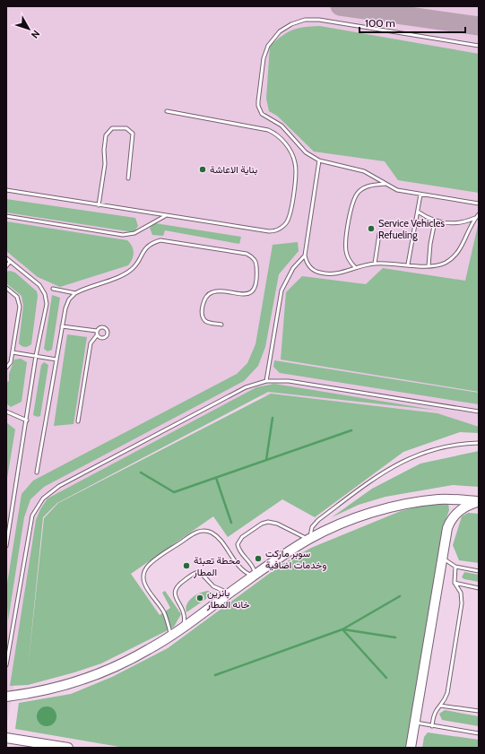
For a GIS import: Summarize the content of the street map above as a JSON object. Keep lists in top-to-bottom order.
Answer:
{
  "places": [
    "بناية الاعاشة",
    "Service Vehicles Refueling",
    "سوبر ماركت وخدمات اضافية",
    "محطة تعبئة المطار",
    "بانزين خانه المطار"
  ],
  "scale_bar": "100 m",
  "north": "bottom right"
}
